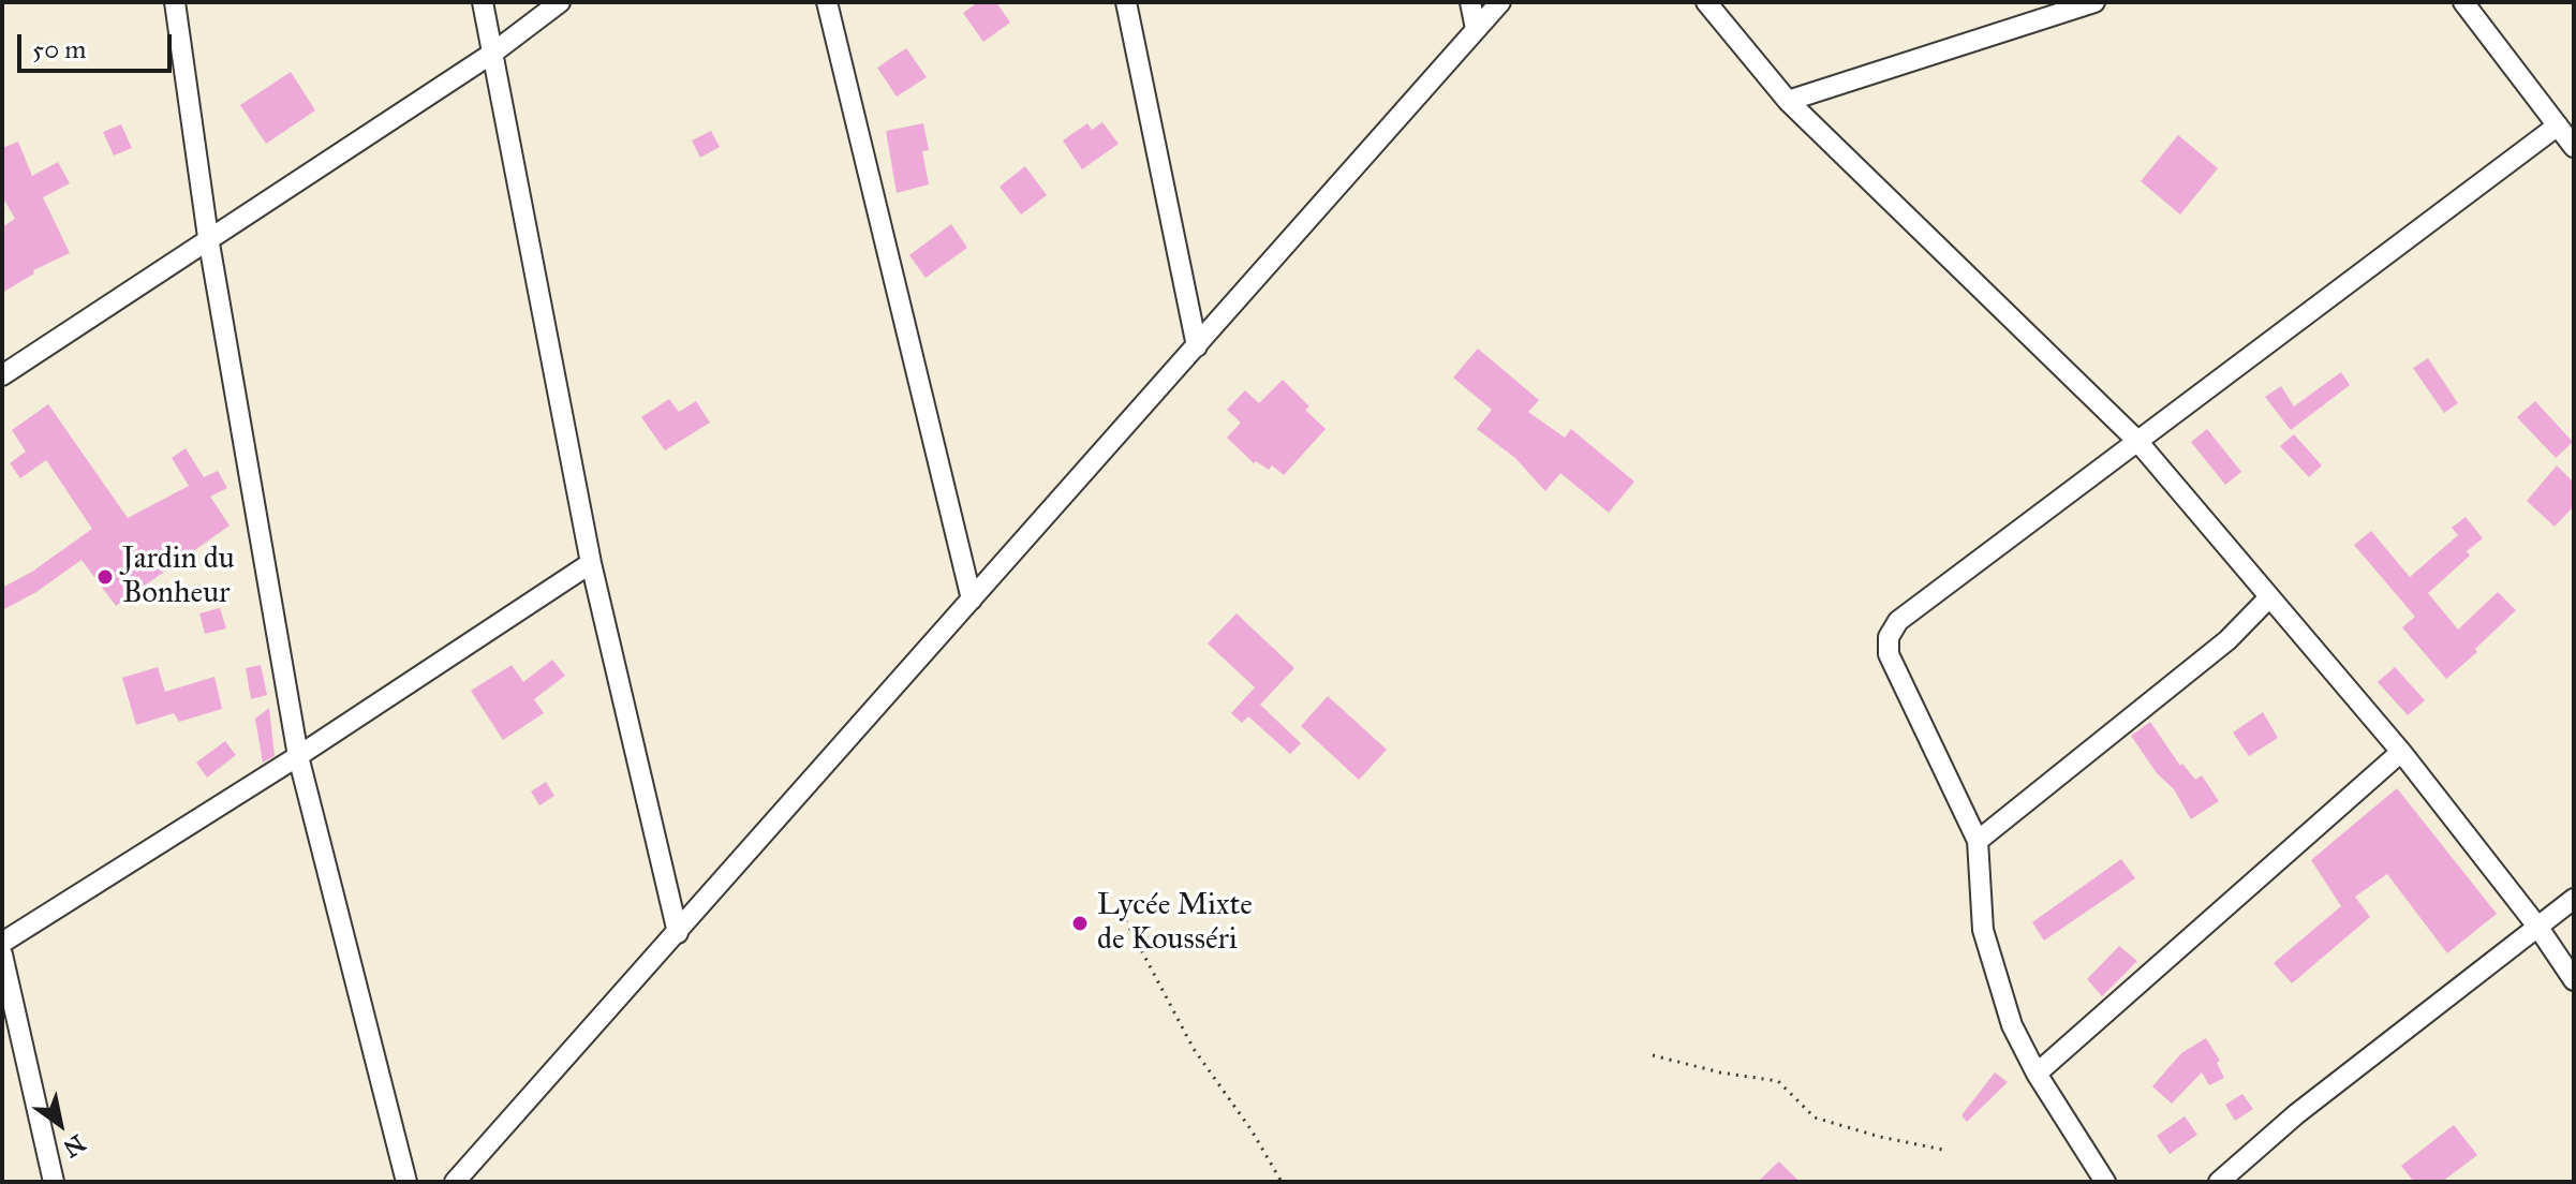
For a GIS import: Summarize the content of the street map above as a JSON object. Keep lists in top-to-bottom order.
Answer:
{
  "places": ["Jardin du Bonheur", "Lycée Mixte de Kousséri"],
  "scale_bar": "50 m",
  "north": "bottom right"
}
